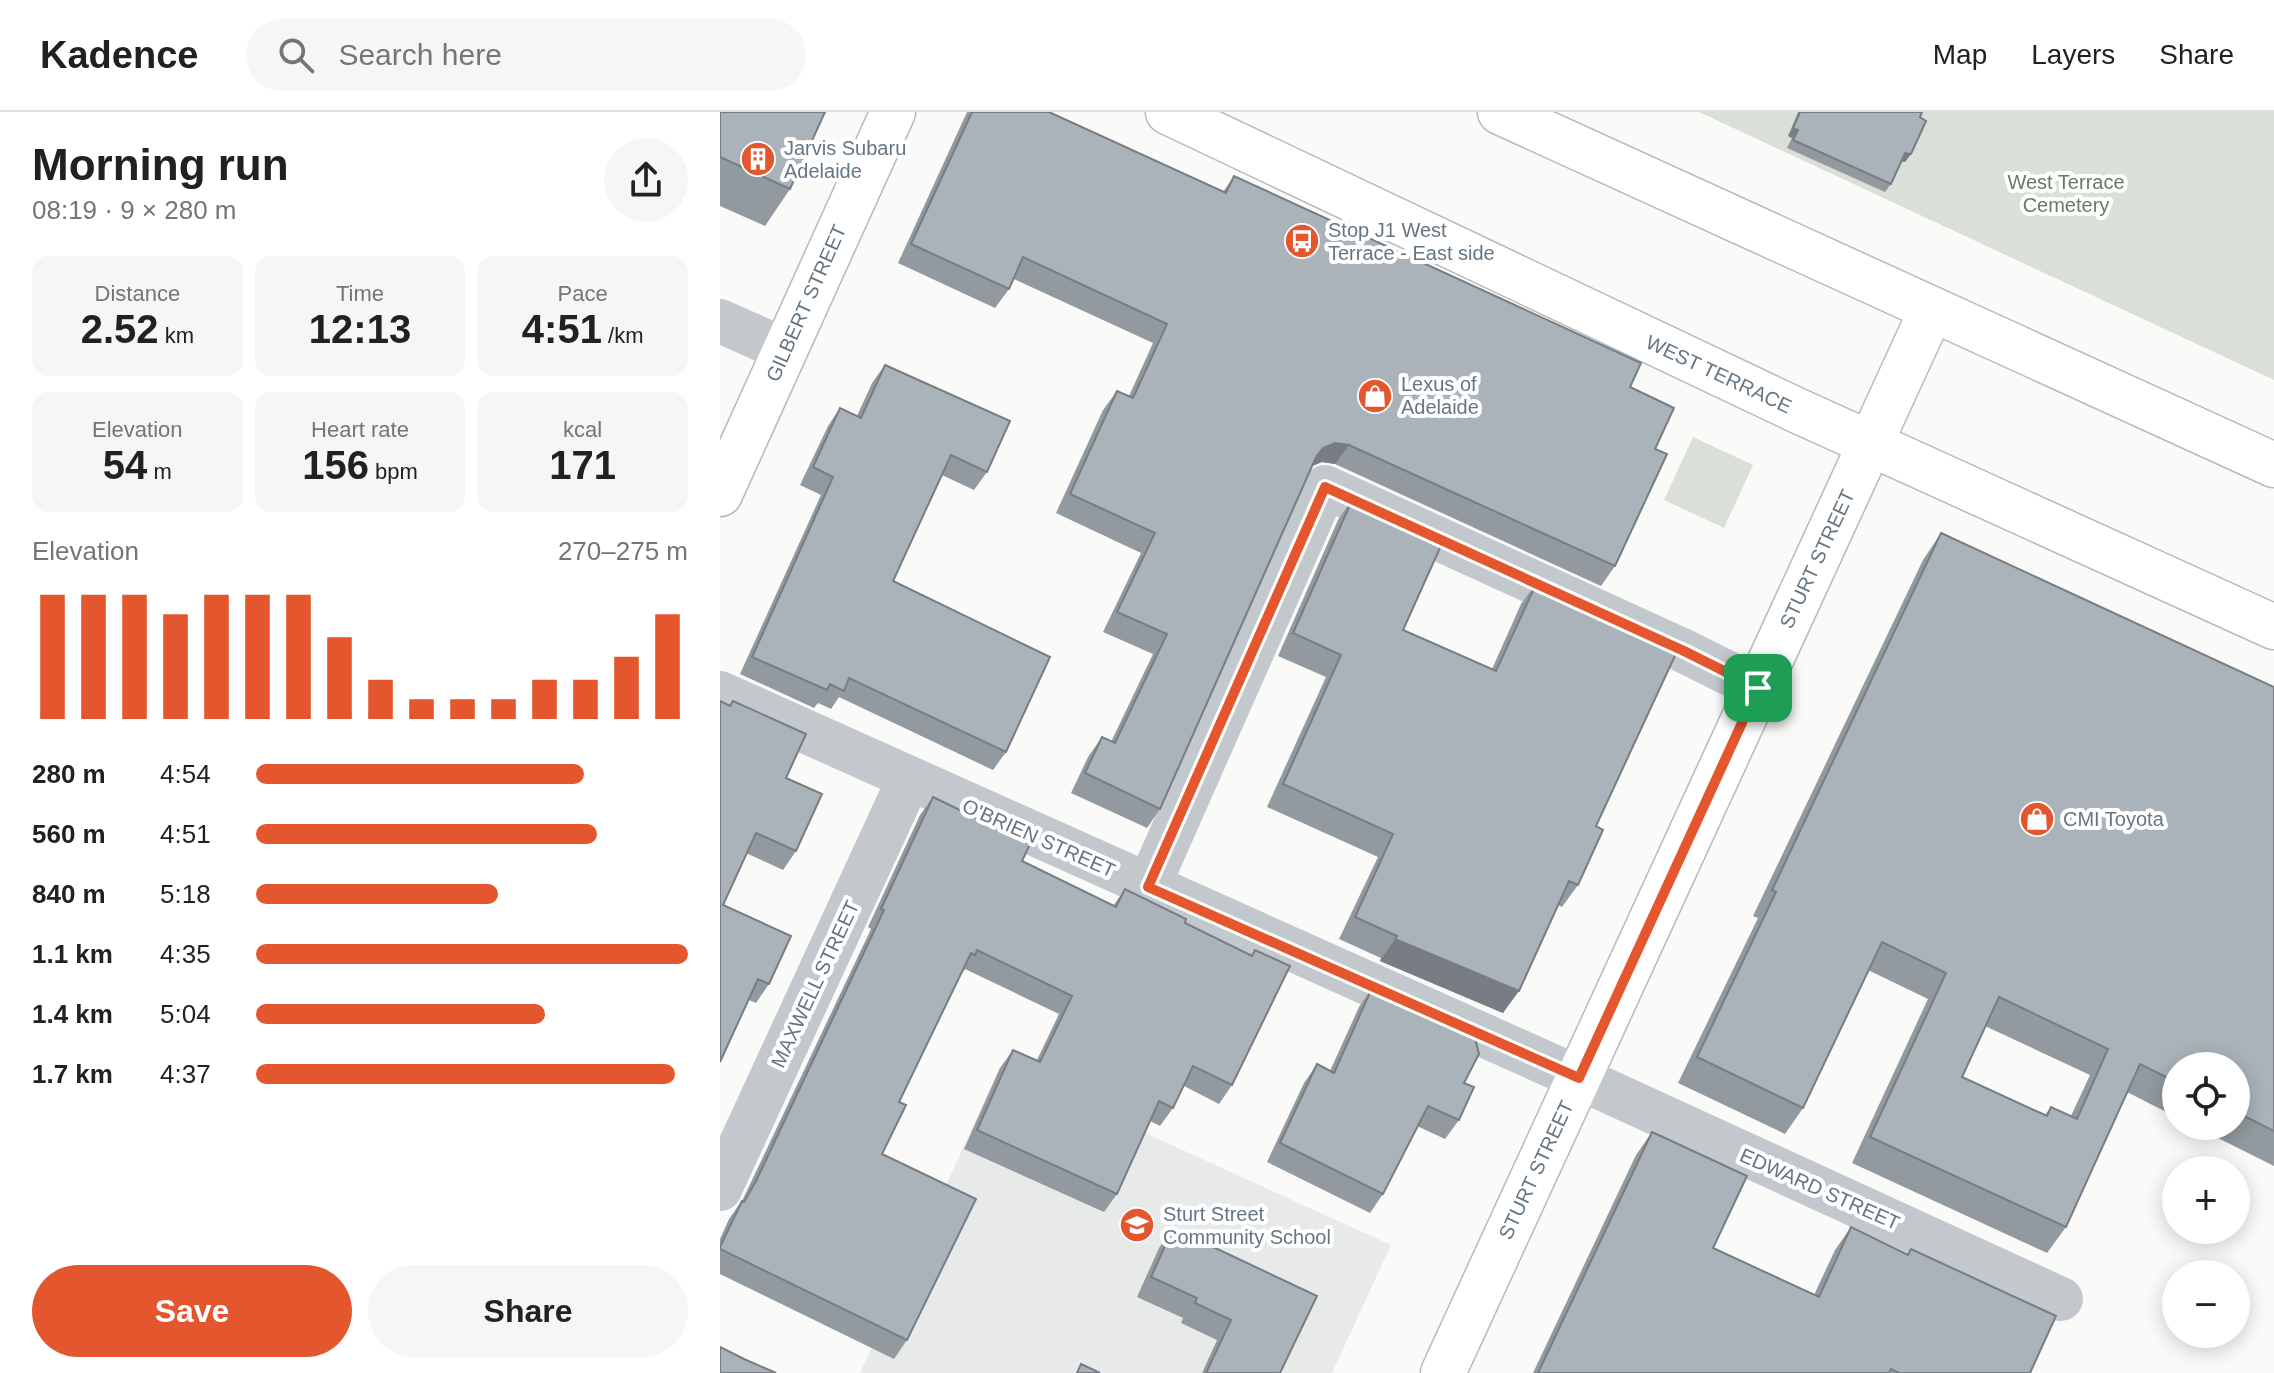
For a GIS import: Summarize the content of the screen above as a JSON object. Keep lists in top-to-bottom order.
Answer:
{
  "streets": {
    "main road": ["GILBERT STREET", "WEST TERRACE", "STURT STREET"],
    "street": ["O'BRIEN STREET", "MAXWELL STREET", "EDWARD STREET"]
  },
  "crossings": [
    ["WEST TERRACE", "STURT STREET"],
    ["STURT STREET", "O'BRIEN STREET"],
    ["STURT STREET", "EDWARD STREET"],
    ["O'BRIEN STREET", "MAXWELL STREET"],
    ["O'BRIEN STREET", "EDWARD STREET"]
  ],
  "parks": ["West Terrace Cemetery"],
  "places": {
    "building": ["Jarvis Subaru Adelaide"],
    "bus stop": ["Stop J1 West Terrace - East side"],
    "shop": ["Lexus of Adelaide", "CMI Toyota"],
    "school or university": ["Sturt Street Community School"]
  },
  "page": {
    "header": "Kadence",
    "search": "Search here",
    "nav": ["Map", "Layers", "Share"],
    "heading": ["Morning run", "08:19 · 9 × 280 m"],
    "stats": [
      ["Distance", "2.52 km"],
      ["Time", "12:13"],
      ["Pace", "4:51 /km"],
      ["Elevation", "54 m"],
      ["Heart rate", "156 bpm"],
      ["kcal", "171"]
    ],
    "chart": ["Elevation", "270–275 m"],
    "list": [
      {
        "name": "280 m",
        "note": "4:54"
      },
      {
        "name": "560 m",
        "note": "4:51"
      },
      {
        "name": "840 m",
        "note": "5:18"
      },
      {
        "name": "1.1 km",
        "note": "4:35"
      },
      {
        "name": "1.4 km",
        "note": "5:04"
      },
      {
        "name": "1.7 km",
        "note": "4:37"
      }
    ],
    "map_buttons": ["+", "−"],
    "buttons": ["Save", "Share"]
  }
}
